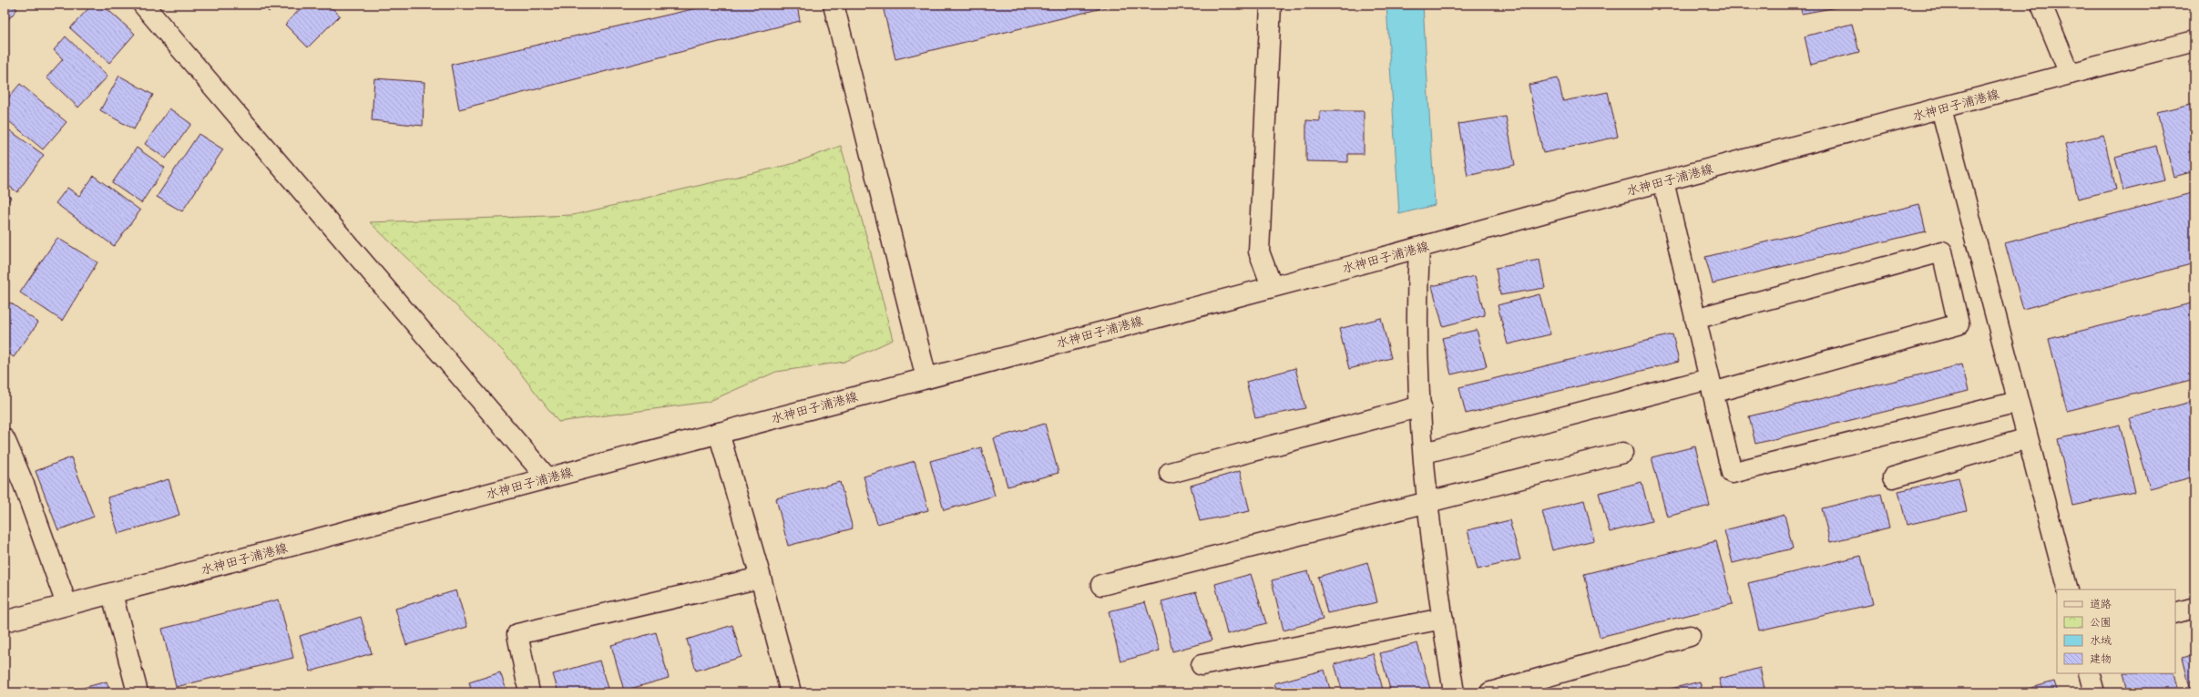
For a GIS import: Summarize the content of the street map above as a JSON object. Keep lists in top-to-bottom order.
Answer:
{
  "streets": {
    "street": ["水神田子浦港線"]
  },
  "legend": [
    "道路",
    "公園",
    "水域",
    "建物"
  ]
}
